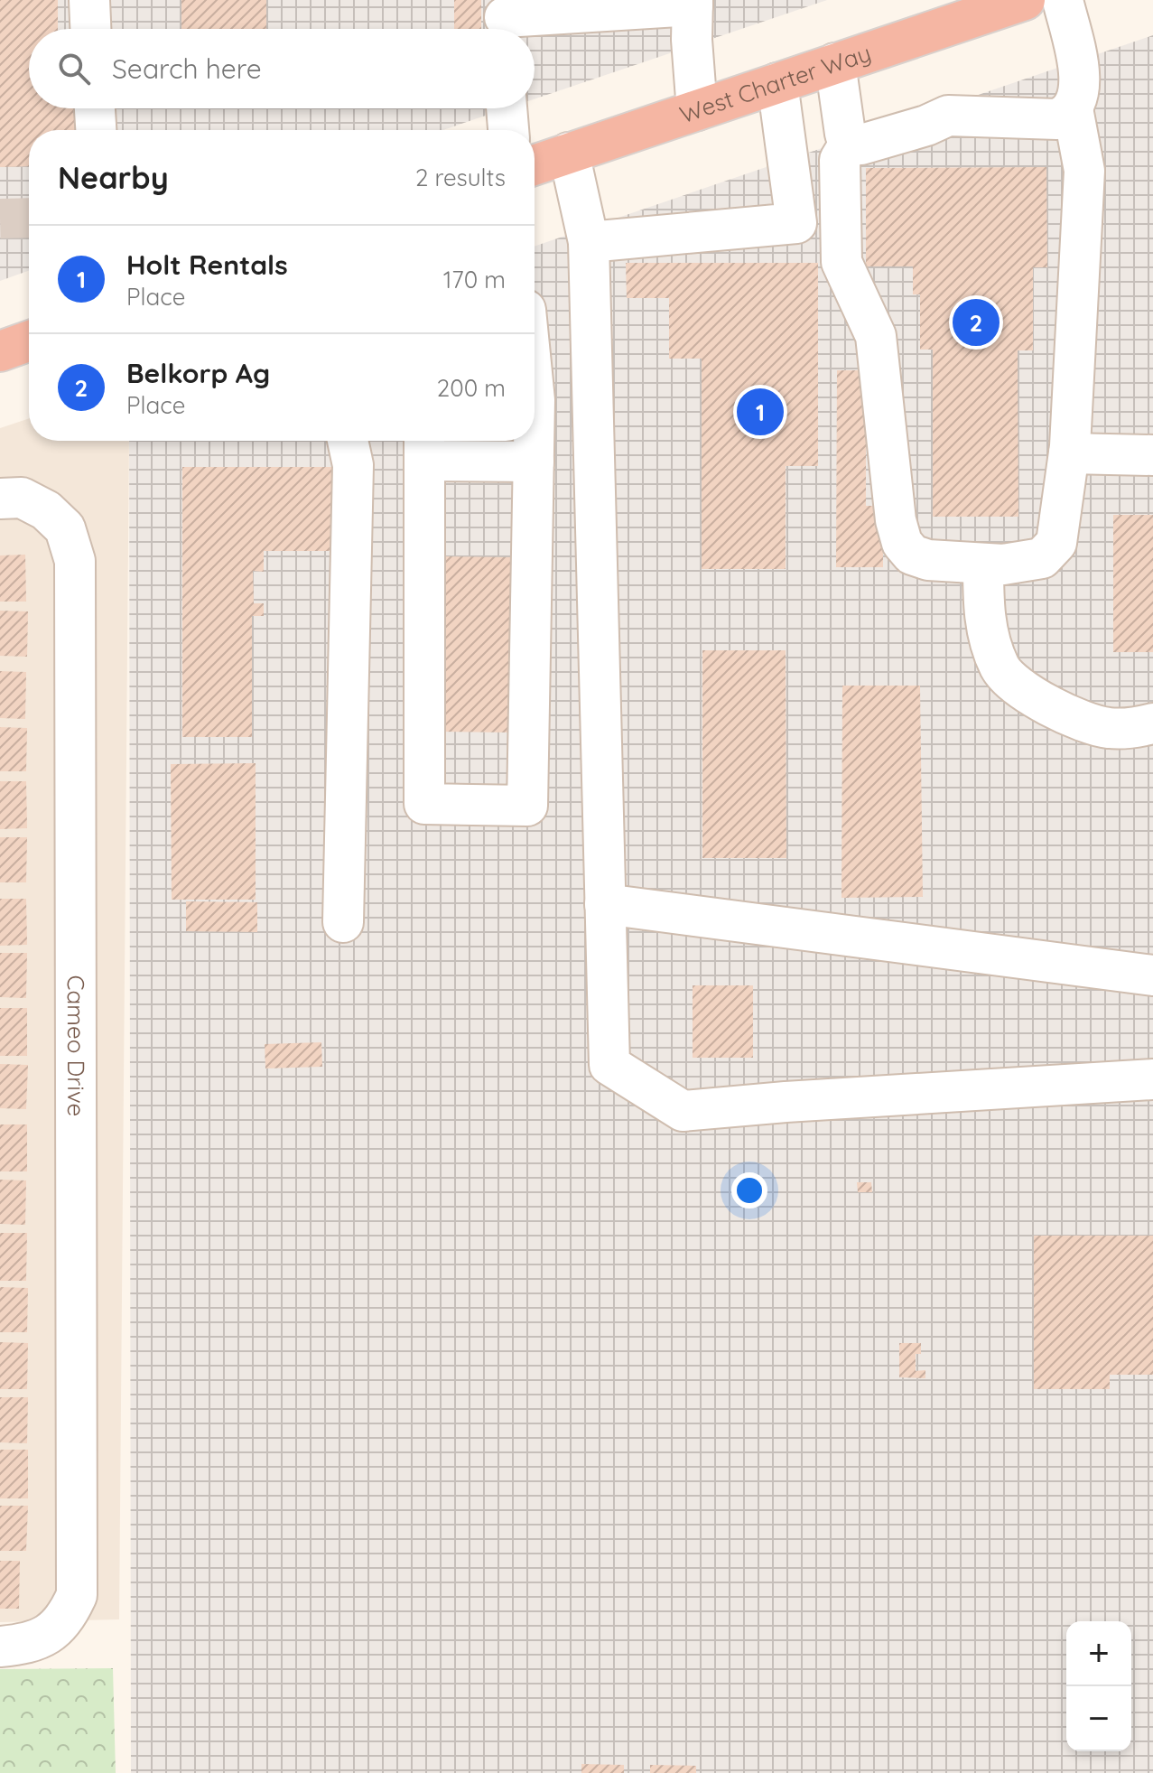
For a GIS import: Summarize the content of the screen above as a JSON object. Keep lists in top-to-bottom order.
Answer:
{
  "streets": {
    "highway": ["West Charter Way"],
    "street": ["Cameo Drive"]
  },
  "page": {
    "search": "Search here",
    "heading": ["Nearby", "2 results"],
    "list": [
      {
        "mark": "1",
        "name": "Holt Rentals",
        "note": "Place",
        "value": "170 m"
      },
      {
        "mark": "2",
        "name": "Belkorp Ag",
        "note": "Place",
        "value": "200 m"
      }
    ],
    "pins": ["2", "1"],
    "map_buttons": ["+", "−"]
  }
}
